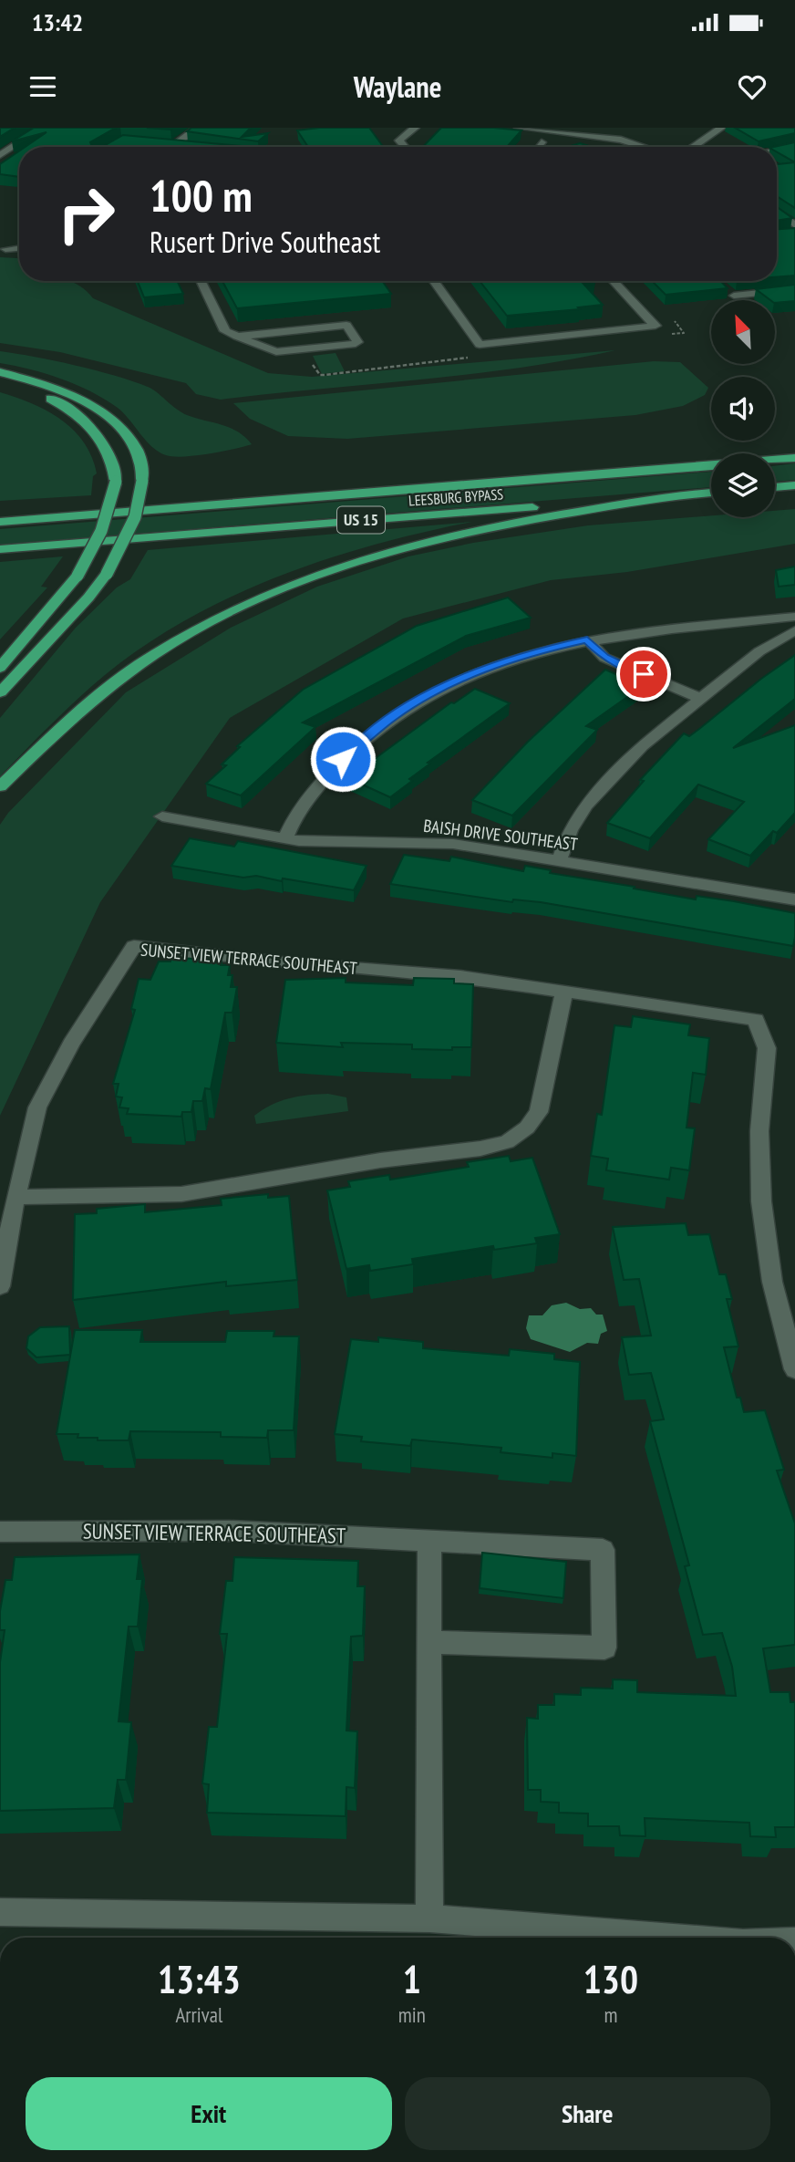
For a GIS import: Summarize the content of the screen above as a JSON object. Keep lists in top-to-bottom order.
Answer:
{
  "streets": {
    "highway": ["LEESBURG BYPASS", "US 15"],
    "street": ["BAISH DRIVE SOUTHEAST", "SUNSET VIEW TERRACE SOUTHEAST"]
  },
  "north": "top left",
  "page": {
    "status": "13:42",
    "header": "Waylane",
    "turn": ["100 m", "Rusert Drive Southeast"],
    "eta": [
      "13:43",
      "Arrival",
      "1",
      "min",
      "130",
      "m"
    ],
    "buttons": ["Exit", "Share"]
  }
}
